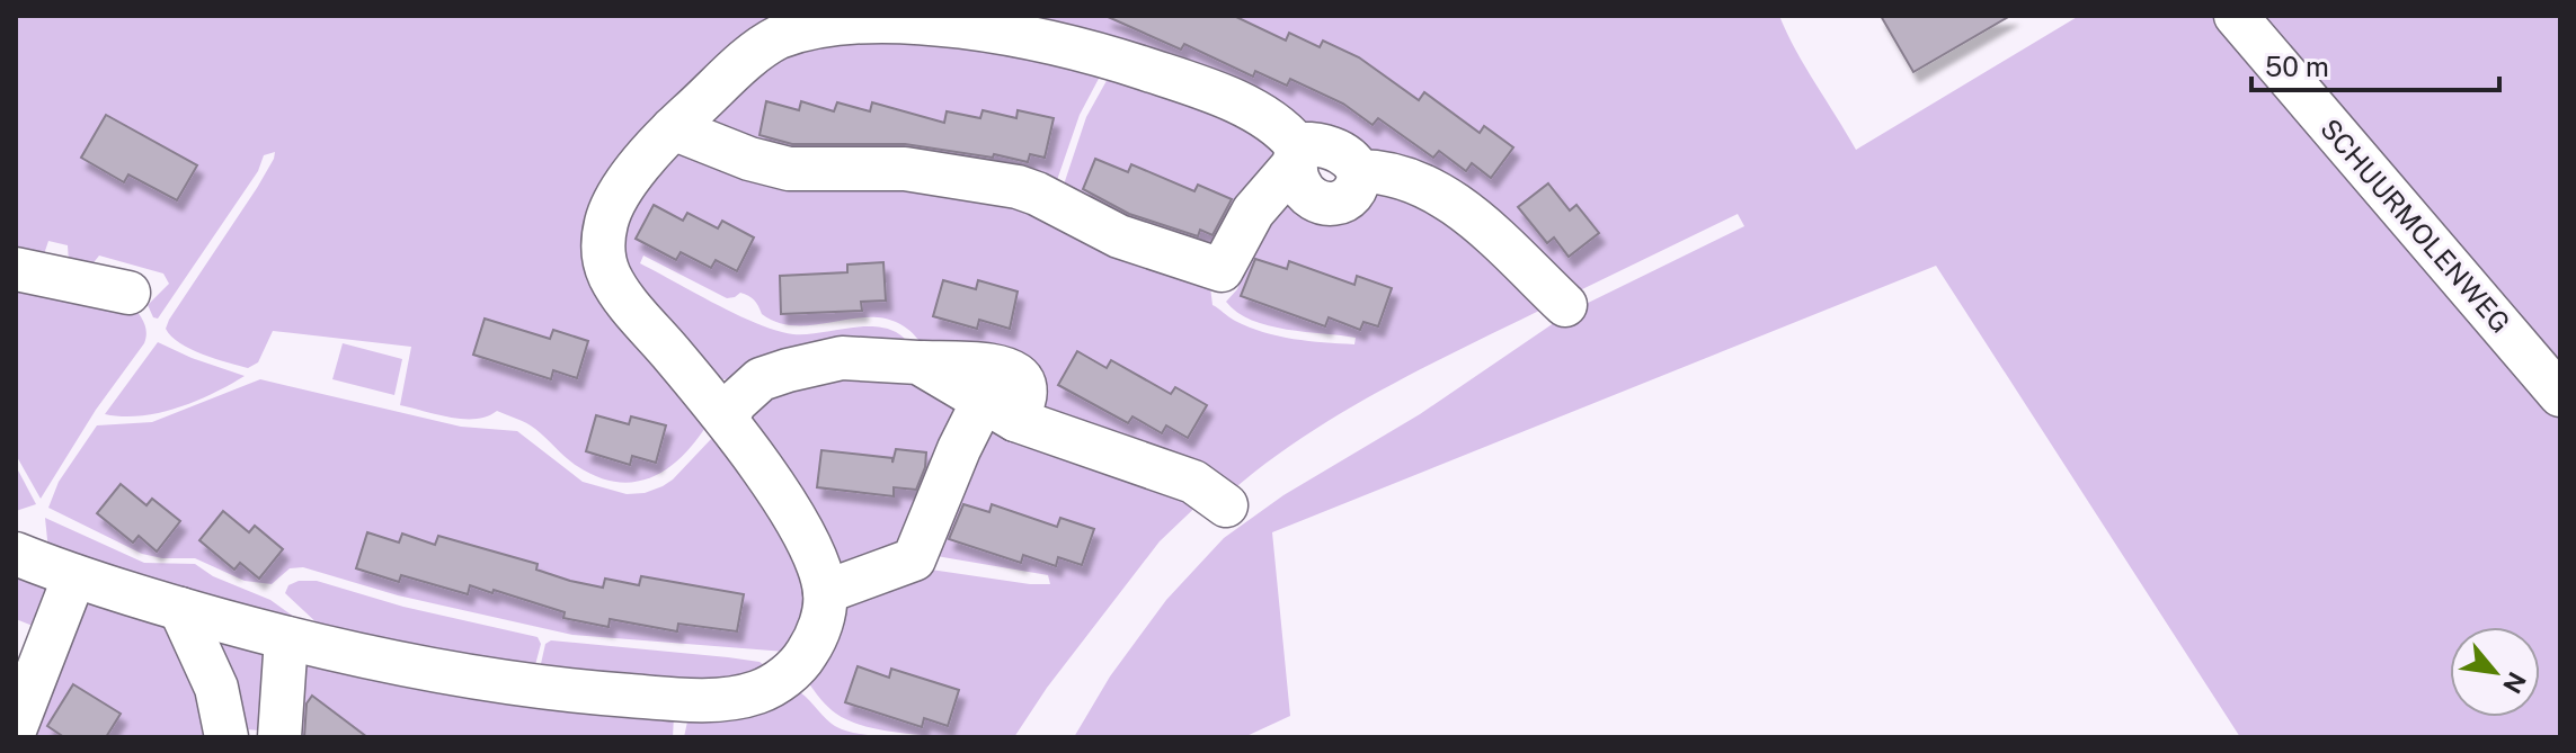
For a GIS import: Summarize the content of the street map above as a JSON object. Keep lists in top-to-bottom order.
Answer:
{
  "streets": {
    "street": ["SCHUURMOLENWEG"]
  },
  "scale_bar": "50 m",
  "north": "bottom right"
}
